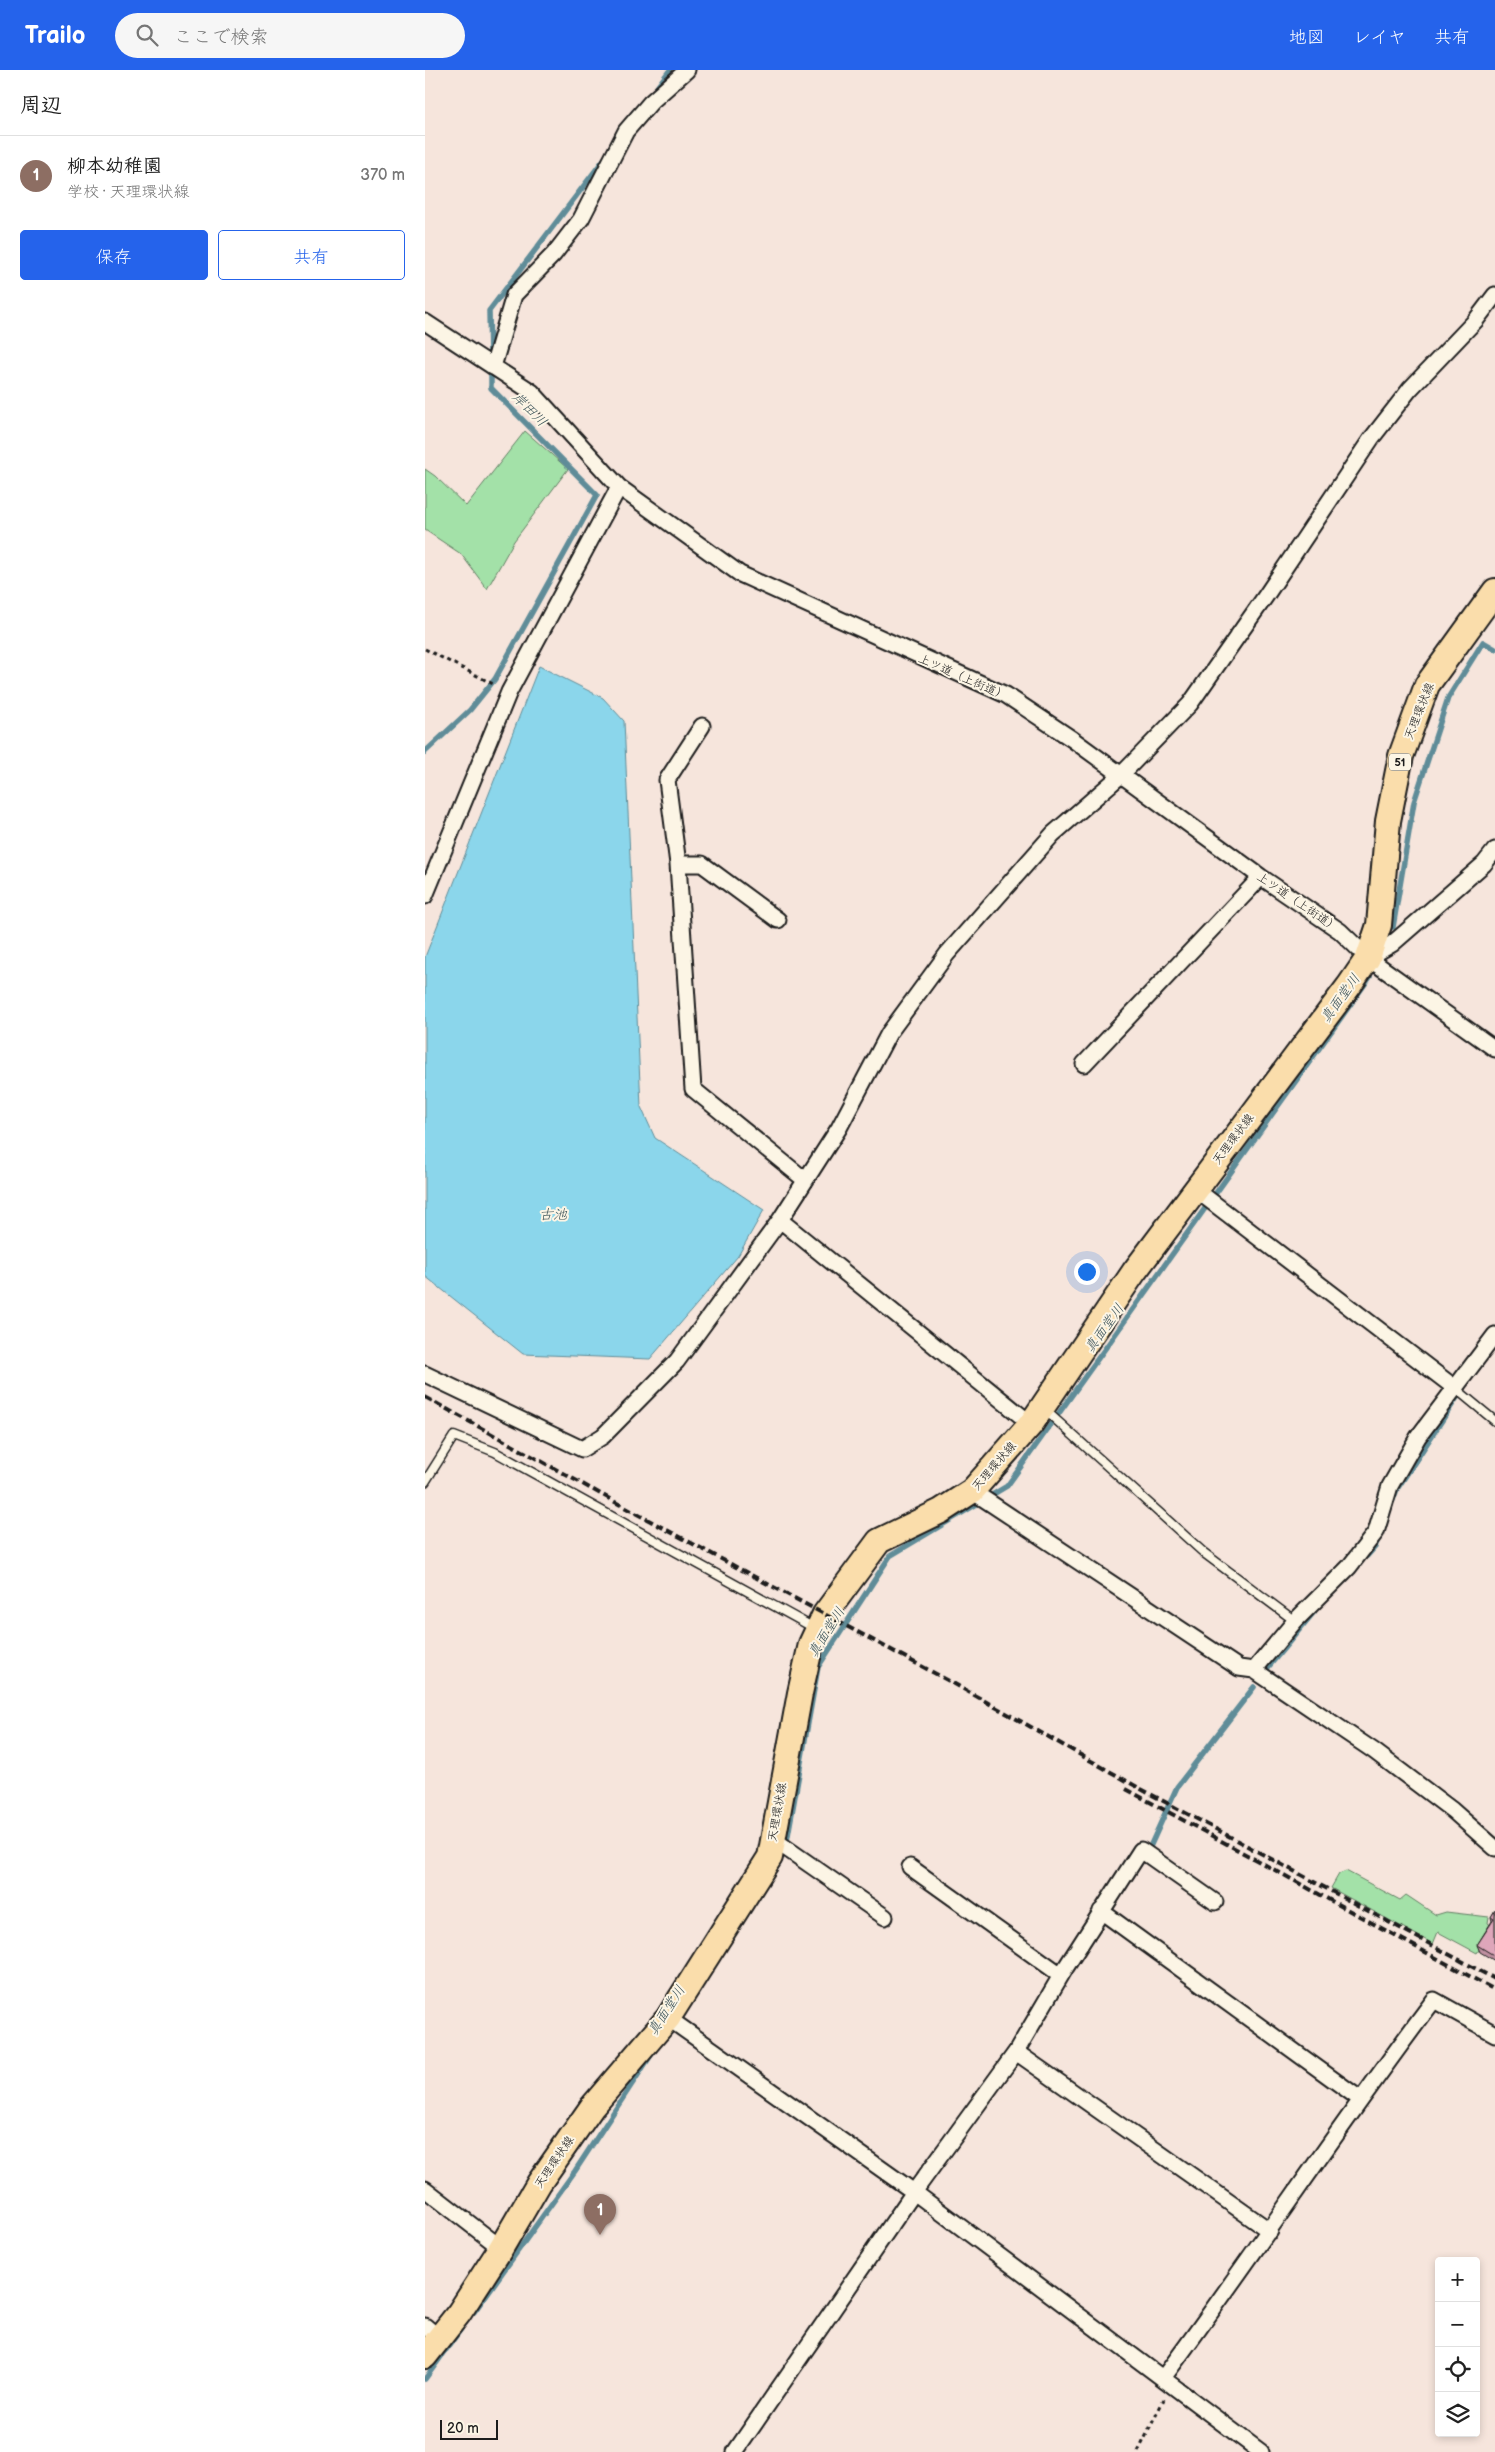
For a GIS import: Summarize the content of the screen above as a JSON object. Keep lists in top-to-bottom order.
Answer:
{
  "streets": {
    "main road": ["天理環状線", "51"],
    "street": ["上ツ道（上街道）"]
  },
  "crossings": [
    ["上ツ道（上街道）", "天理環状線"]
  ],
  "water": ["岸田川", "真面堂川", "古池"],
  "scale_bar": "20 m",
  "page": {
    "header": "Trailo",
    "search": "ここで検索",
    "nav": ["地図", "レイヤ", "共有"],
    "heading": "周辺",
    "list": [
      {
        "mark": "1",
        "name": "柳本幼稚園",
        "note": "学校 · 天理環状線",
        "value": "370 m"
      }
    ],
    "buttons": ["保存", "共有"],
    "pins": "1",
    "map_buttons": ["+", "−"],
    "scale": "20 m"
  }
}
